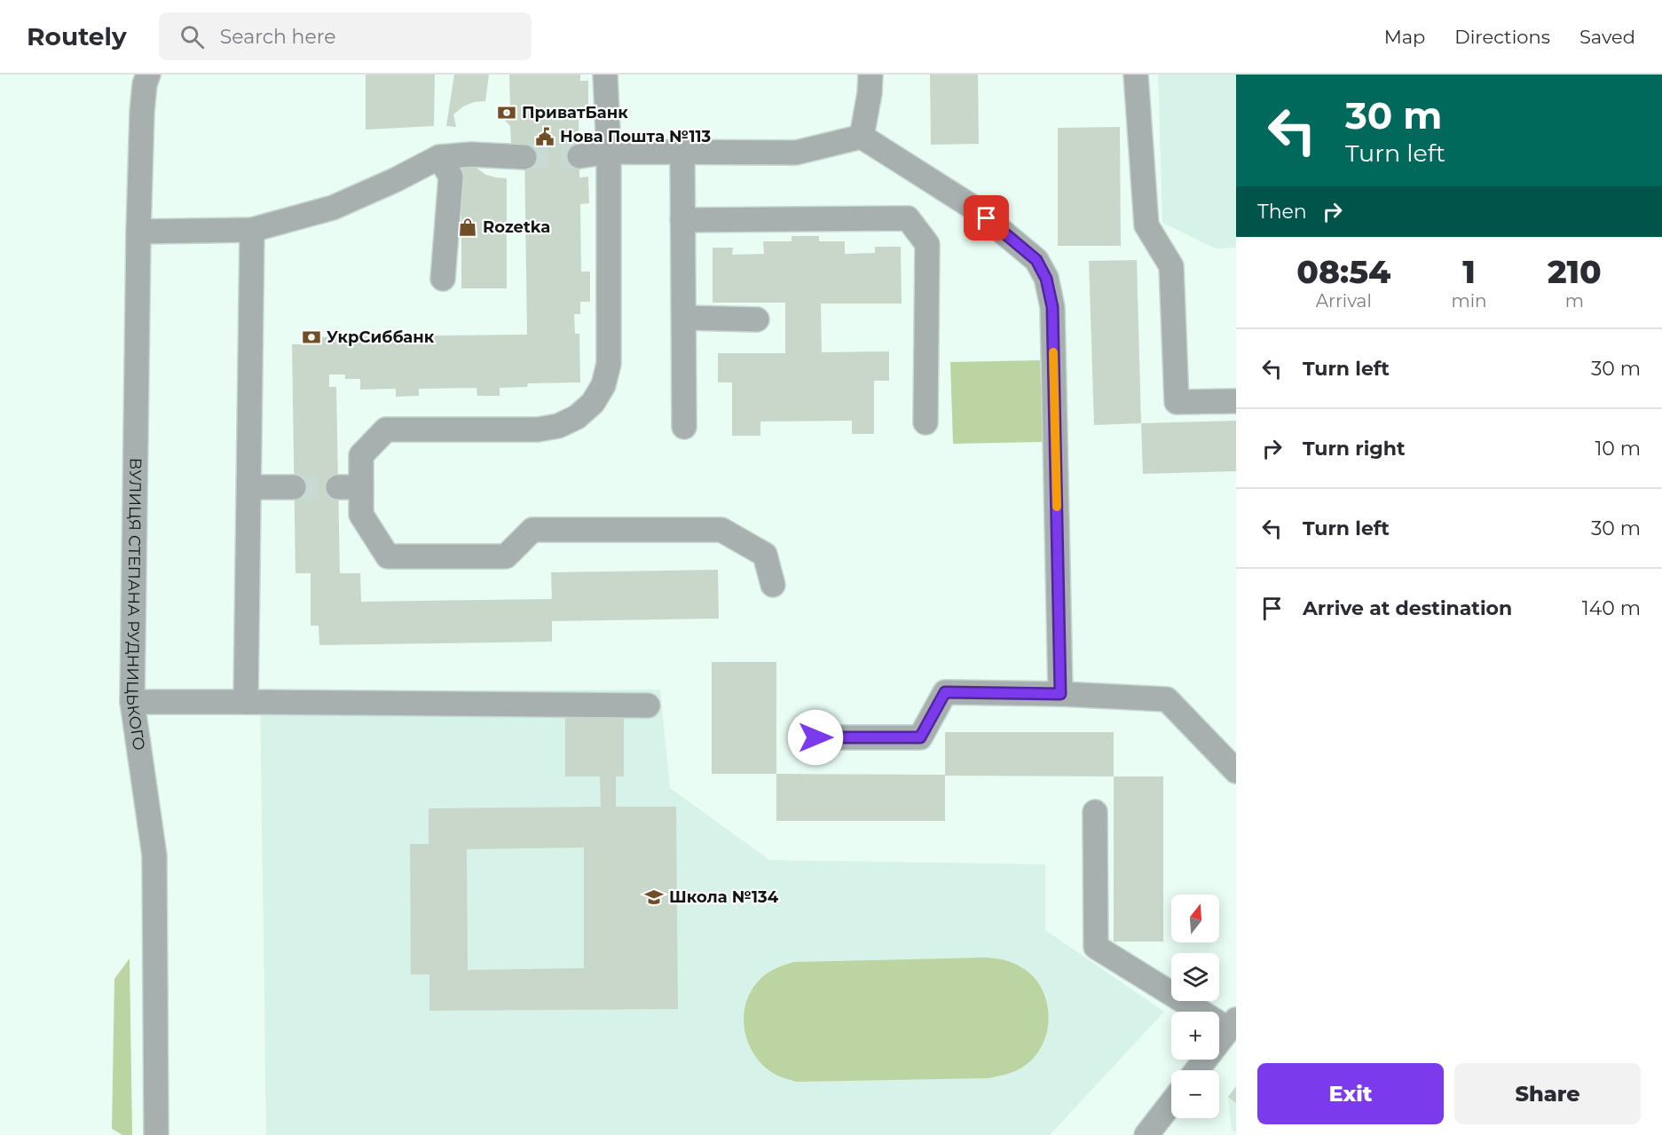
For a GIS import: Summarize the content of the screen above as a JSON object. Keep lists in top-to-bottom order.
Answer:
{
  "streets": {
    "street": ["ВУЛИЦЯ СТЕПАНА РУДНИЦЬКОГО"]
  },
  "places": {
    "bank": ["ПриватБанк", "УкрСиббанк"],
    "public building": ["Нова Пошта №113"],
    "shop": ["Rozetka"],
    "school or university": ["Школа №134"]
  },
  "north": "top",
  "page": {
    "header": "Routely",
    "search": "Search here",
    "nav": ["Map", "Directions", "Saved"],
    "turn": ["30 m", "Turn left"],
    "then": "Then",
    "eta": [
      "08:54",
      "Arrival",
      "1",
      "min",
      "210",
      "m"
    ],
    "list": [
      {
        "name": "Turn left",
        "value": "30 m"
      },
      {
        "name": "Turn right",
        "value": "10 m"
      },
      {
        "name": "Turn left",
        "value": "30 m"
      },
      {
        "name": "Arrive at destination",
        "value": "140 m"
      }
    ],
    "map_buttons": ["+", "−"],
    "buttons": ["Exit", "Share"]
  }
}
